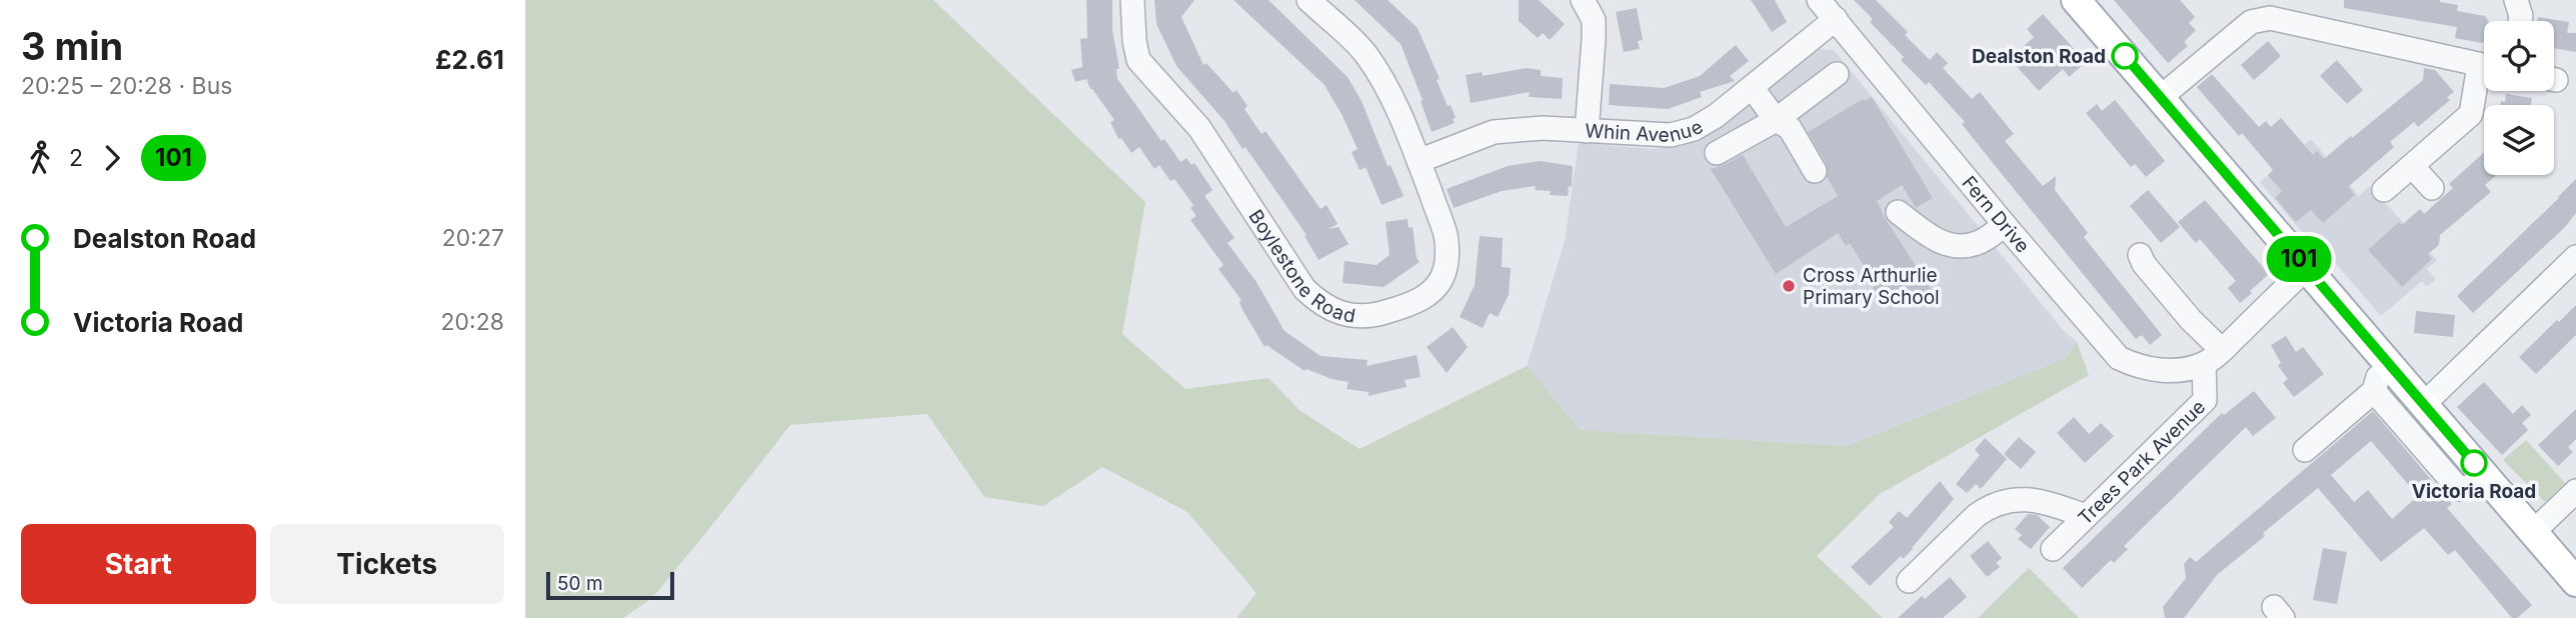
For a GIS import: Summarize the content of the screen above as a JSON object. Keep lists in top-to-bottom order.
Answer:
{
  "streets": {
    "street": [
      "Whin Avenue",
      "Fern Drive",
      "Boylestone Road",
      "Trees Park Avenue"
    ]
  },
  "crossings": [
    ["Whin Avenue", "Fern Drive"],
    ["Whin Avenue", "Boylestone Road"],
    ["Fern Drive", "Trees Park Avenue"]
  ],
  "places": ["Dealston Road", "Cross Arthurlie Primary School", "Victoria Road"],
  "lines": ["bus line 101"],
  "scale_bar": "50 m",
  "page": {
    "heading": ["3 min", "20:25 – 20:28 · Bus", "£2.61"],
    "on_map": "101",
    "legs": ["2", "101"],
    "list": [
      {
        "name": "Dealston Road",
        "value": "20:27"
      },
      {
        "name": "Victoria Road",
        "value": "20:28"
      }
    ],
    "buttons": ["Start", "Tickets"],
    "scale": "50 m"
  }
}
